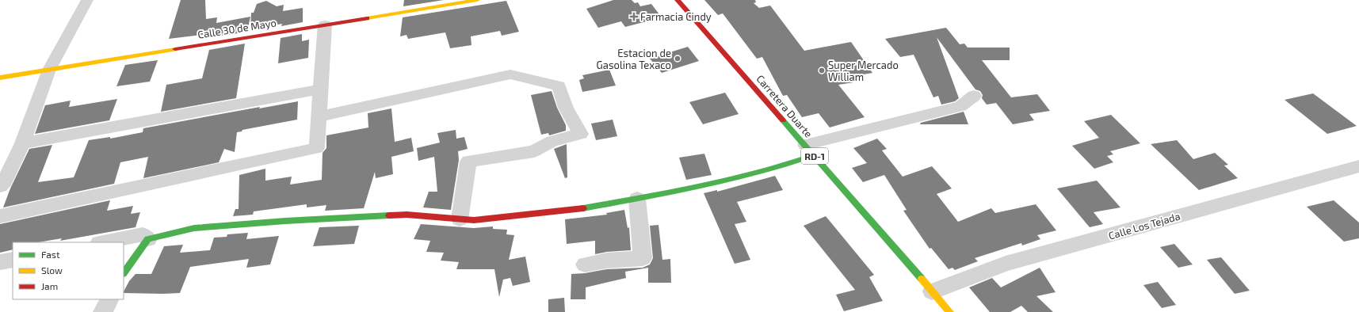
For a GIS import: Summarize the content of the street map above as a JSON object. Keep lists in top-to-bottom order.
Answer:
{
  "streets": {
    "street": [
      "Calle 30 de Mayo",
      "Carretera Duarte",
      "RD-1",
      "Calle Los Tejada"
    ]
  },
  "crossings": [
    ["Carretera Duarte", "Calle Los Tejada"]
  ],
  "places": {
    "health": ["Farmacia Cindy"],
    "other": ["Estacion de Gasolina Texaco", "Super Mercado William"]
  },
  "legend": ["Fast", "Slow", "Jam"]
}
